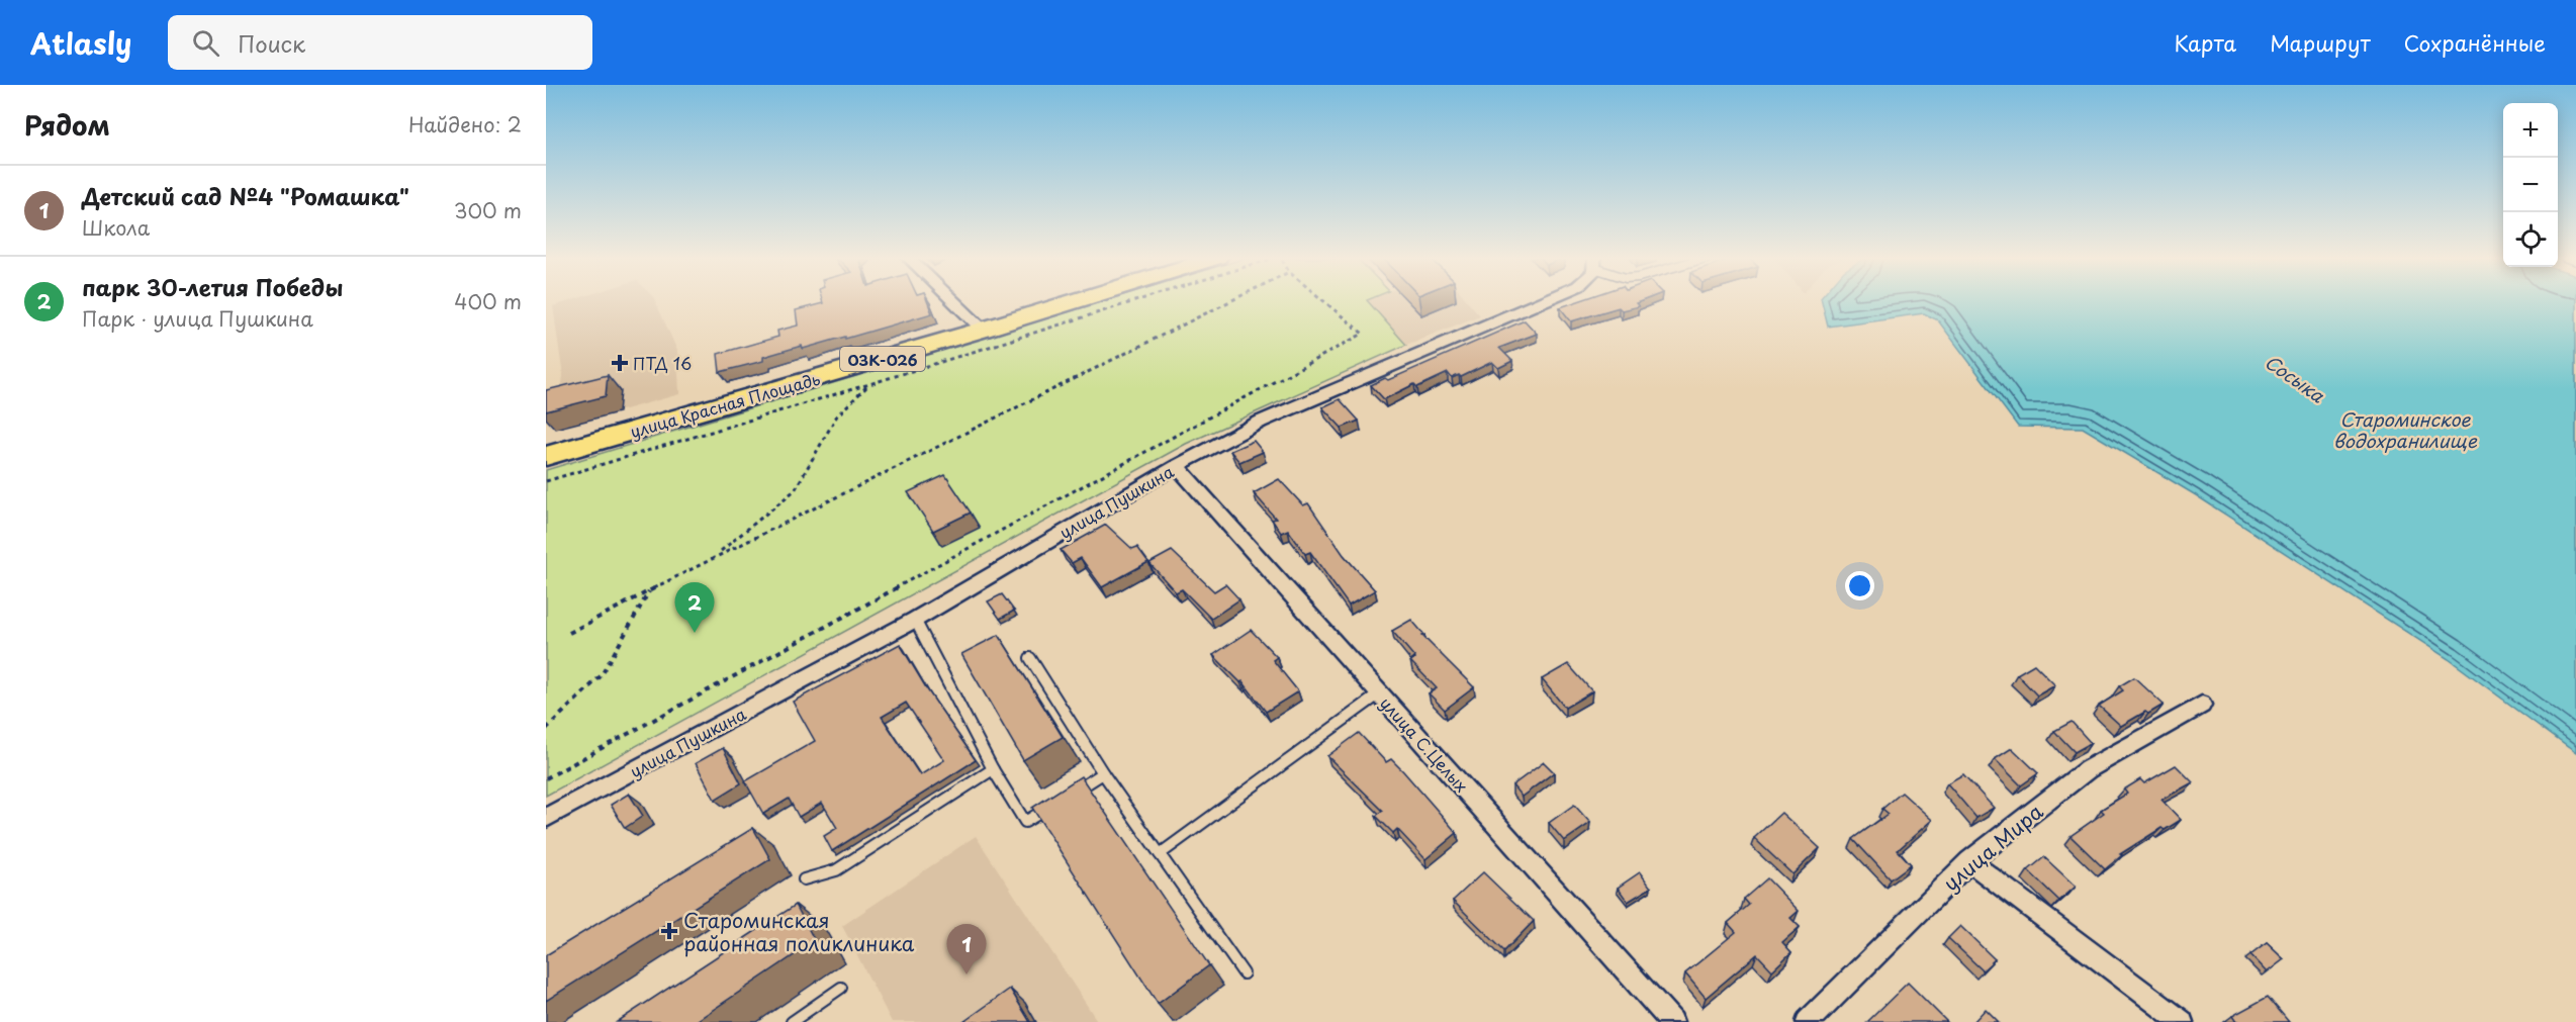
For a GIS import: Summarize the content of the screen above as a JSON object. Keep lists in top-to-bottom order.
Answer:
{
  "streets": {
    "main road": ["03К-026", "улица Красная Площадь"],
    "street": ["улица Пушкина", "улица С.Целых", "улица Мира"]
  },
  "crossings": [
    ["улица Пушкина", "улица С.Целых"]
  ],
  "water": ["Сосыка", "Староминское водохранилище"],
  "places": {
    "health": ["ПТД 16", "Староминская районная поликлиника"]
  },
  "page": {
    "header": "Atlasly",
    "search": "Поиск",
    "nav": ["Карта", "Маршрут", "Сохранённые"],
    "heading": ["Рядом", "Найдено: 2"],
    "map_buttons": ["+", "−"],
    "list": [
      {
        "mark": "1",
        "name": "Детский сад №4 \"Ромашка\"",
        "note": "Школа",
        "value": "300 m"
      },
      {
        "mark": "2",
        "name": "парк 30-летия Победы",
        "note": "Парк · улица Пушкина",
        "value": "400 m"
      }
    ],
    "pins": ["2", "1"]
  }
}
